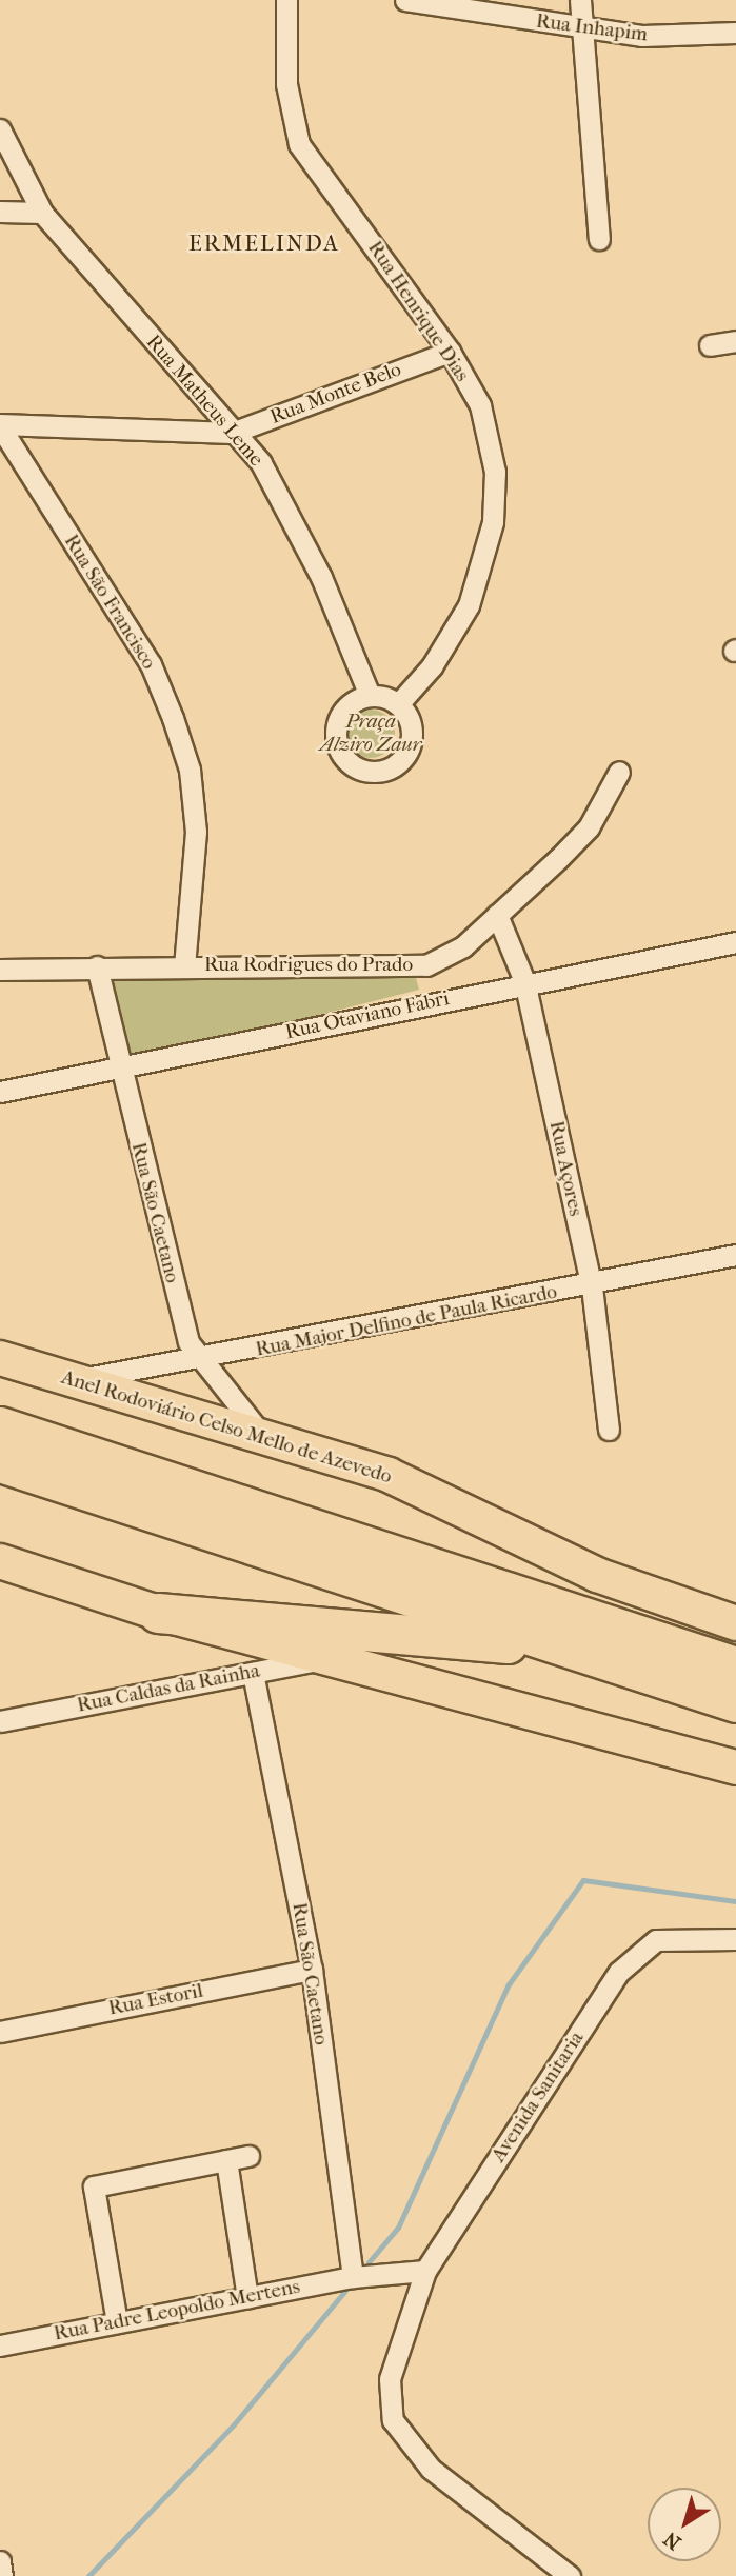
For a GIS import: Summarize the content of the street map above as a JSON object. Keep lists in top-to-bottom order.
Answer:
{
  "streets": {
    "main road": ["Anel Rodoviário Celso Mello de Azevedo"],
    "street": [
      "Rua Inhapim",
      "Rua Henrique Dias",
      "Rua Monte Belo",
      "Rua Matheus Leme",
      "Rua São Francisco",
      "Rua Rodrigues do Prado",
      "Rua Otaviano Fabri",
      "Rua Açores",
      "Rua São Caetano",
      "Rua Major Delfino de Paula Ricardo",
      "Rua Caldas da Rainha",
      "Rua Estoril",
      "Avenida Sanitaria",
      "Rua Padre Leopoldo Mertens"
    ]
  },
  "crossings": [
    ["Rua Henrique Dias", "Rua Monte Belo"],
    ["Rua Henrique Dias", "Rua Matheus Leme"],
    ["Rua Monte Belo", "Rua Matheus Leme"],
    ["Rua Monte Belo", "Rua São Francisco"],
    ["Rua São Francisco", "Rua Rodrigues do Prado"],
    ["Rua Rodrigues do Prado", "Rua Açores"],
    ["Rua Rodrigues do Prado", "Rua São Caetano"],
    ["Rua Otaviano Fabri", "Rua Açores"],
    ["Rua Otaviano Fabri", "Rua São Caetano"],
    ["Rua Açores", "Rua Major Delfino de Paula Ricardo"],
    ["Rua São Caetano", "Rua Major Delfino de Paula Ricardo"],
    ["Rua São Caetano", "Anel Rodoviário Celso Mello de Azevedo"],
    ["Rua São Caetano", "Rua Caldas da Rainha"],
    ["Rua São Caetano", "Rua Estoril"],
    ["Rua São Caetano", "Rua Padre Leopoldo Mertens"],
    ["Rua Major Delfino de Paula Ricardo", "Anel Rodoviário Celso Mello de Azevedo"]
  ],
  "districts": ["ERMELINDA"],
  "parks": ["Praça Alziro Zaur"],
  "north": "bottom left"
}
